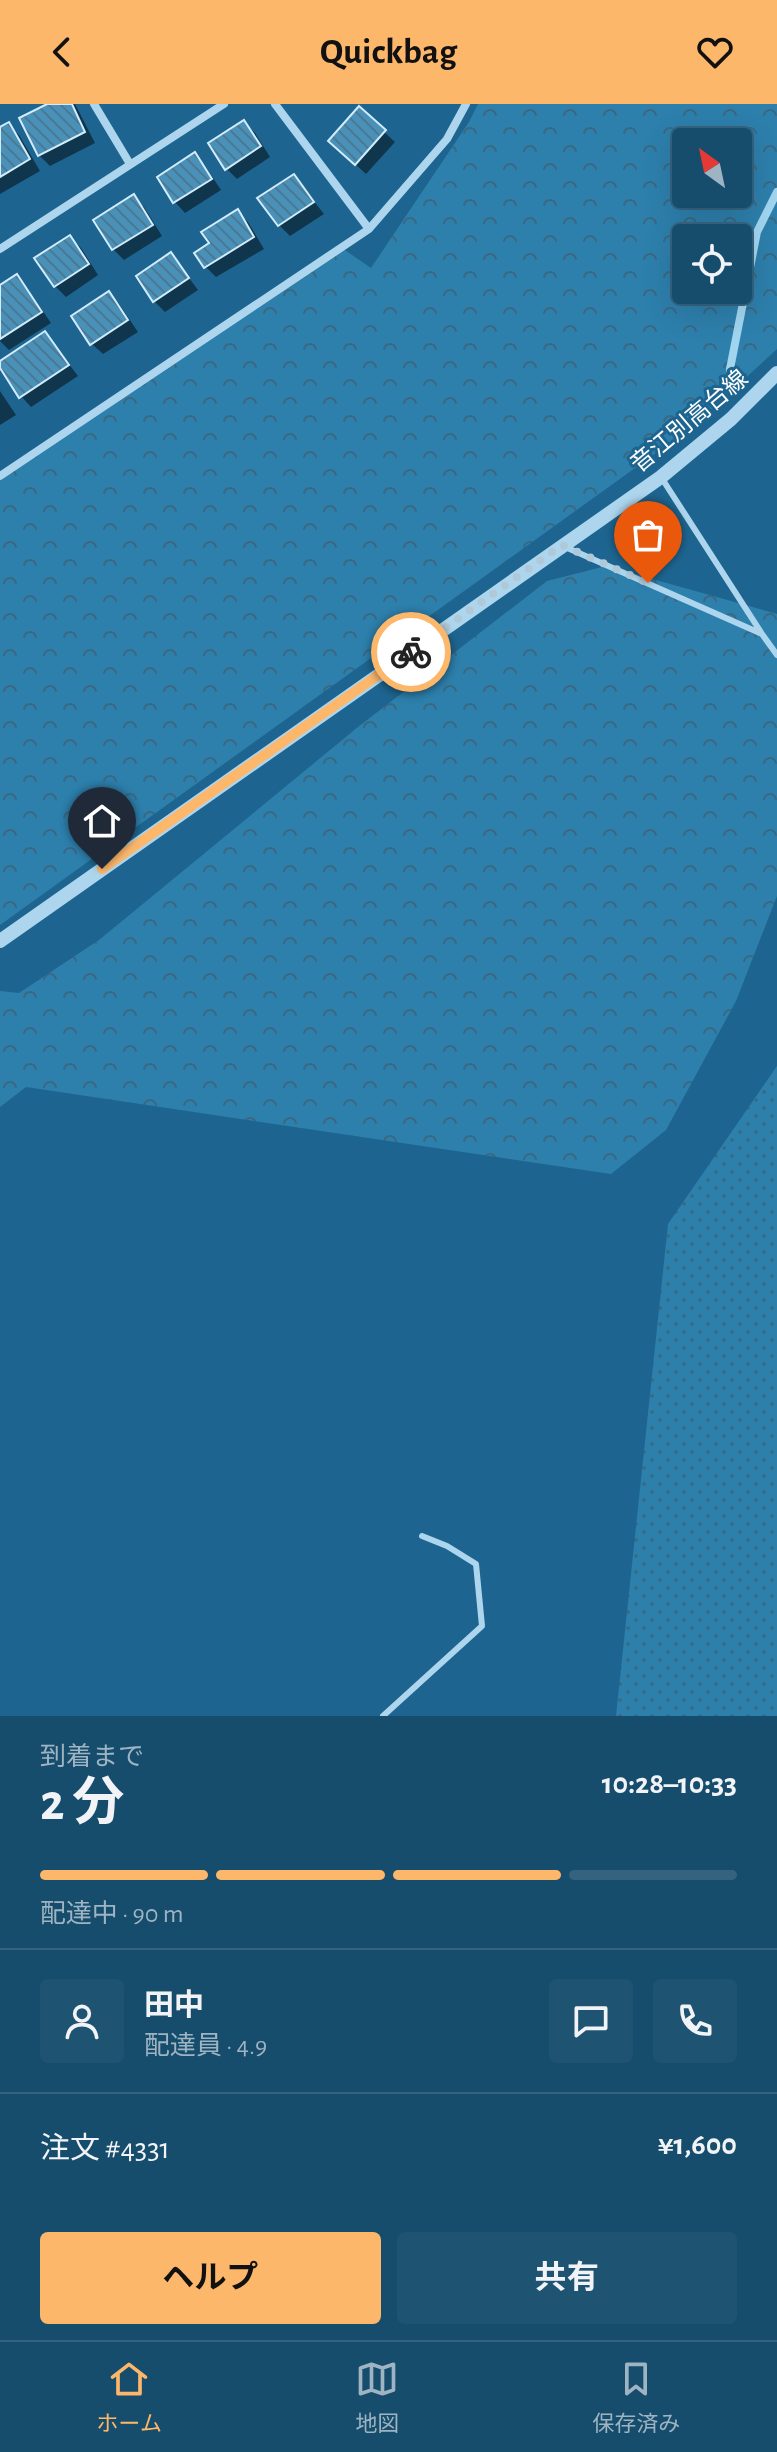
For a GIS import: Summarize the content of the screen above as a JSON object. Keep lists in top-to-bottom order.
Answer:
{
  "streets": {
    "street": ["音江別高台線"]
  },
  "north": "top left",
  "page": {
    "header": "Quickbag",
    "heading": ["2 分", "到着まで", "10:28–10:33"],
    "panel": [
      "田中",
      "配達員 · 4.9",
      "注文 #4331",
      "¥1,600"
    ],
    "bar": "配達中 · 90 m",
    "buttons": ["ヘルプ", "共有"],
    "tabs": ["ホーム", "地図", "保存済み"]
  }
}
